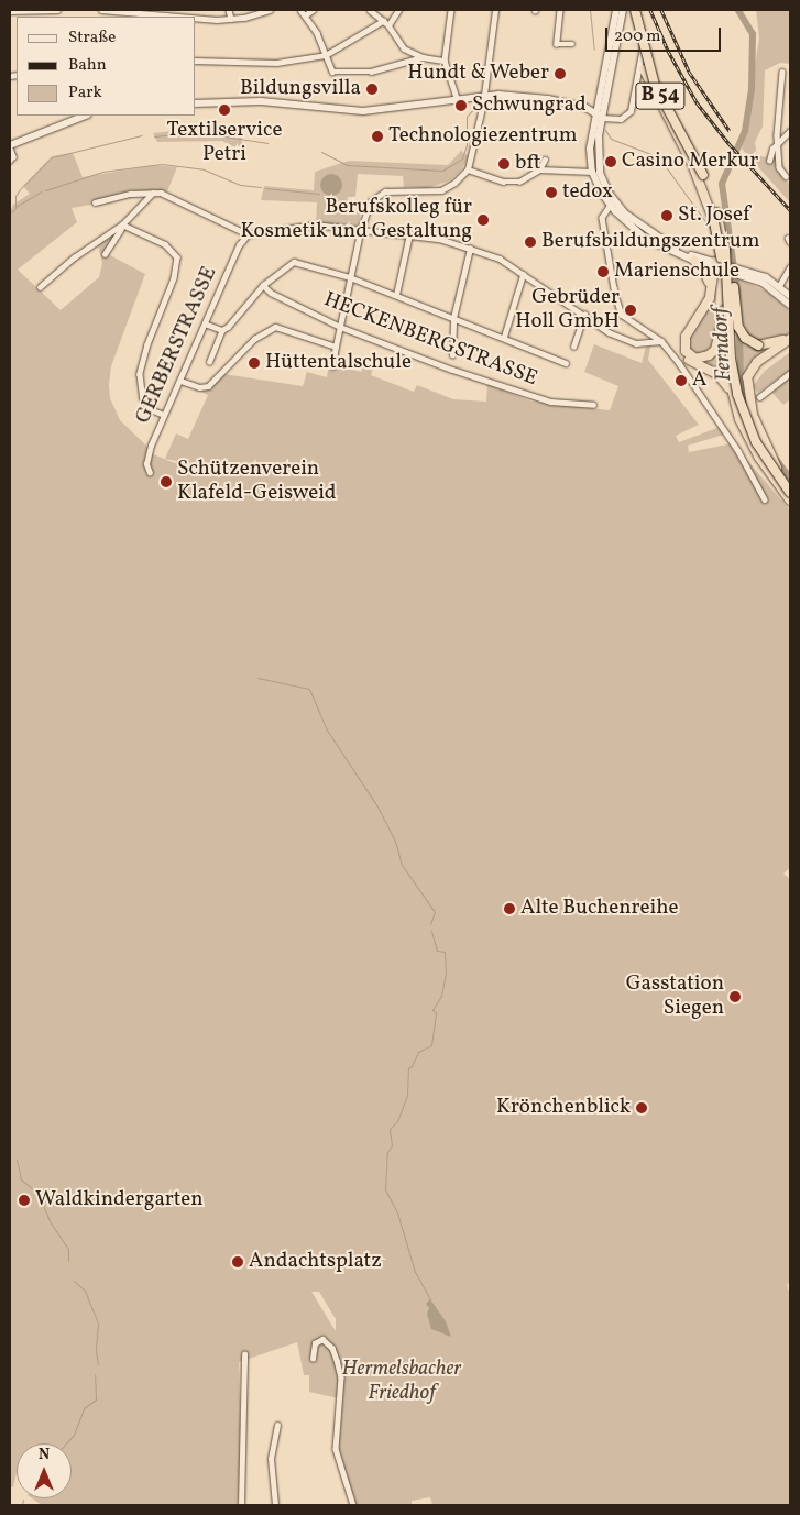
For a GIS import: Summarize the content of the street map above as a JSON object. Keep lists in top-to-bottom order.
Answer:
{
  "streets": {
    "highway": ["B 54"],
    "street": ["HECKENBERGSTRASSE", "GERBERSTRASSE"]
  },
  "water": ["Ferndorf"],
  "parks": ["Hermelsbacher Friedhof"],
  "places": [
    "Hundt & Weber",
    "Bildungsvilla",
    "Schwungrad",
    "Textilservice Petri",
    "Technologiezentrum",
    "Casino Merkur",
    "bft",
    "tedox",
    "St. Josef",
    "Berufskolleg für Kosmetik und Gestaltung",
    "Berufsbildungszentrum",
    "Marienschule",
    "Gebrüder Holl GmbH",
    "Hüttentalschule",
    "A",
    "Schützenverein Klafeld-Geisweid",
    "Alte Buchenreihe",
    "Gasstation Siegen",
    "Krönchenblick",
    "Waldkindergarten",
    "Andachtsplatz"
  ],
  "legend": ["Straße", "Bahn", "Park"],
  "scale_bar": "200 m",
  "north": "top"
}
